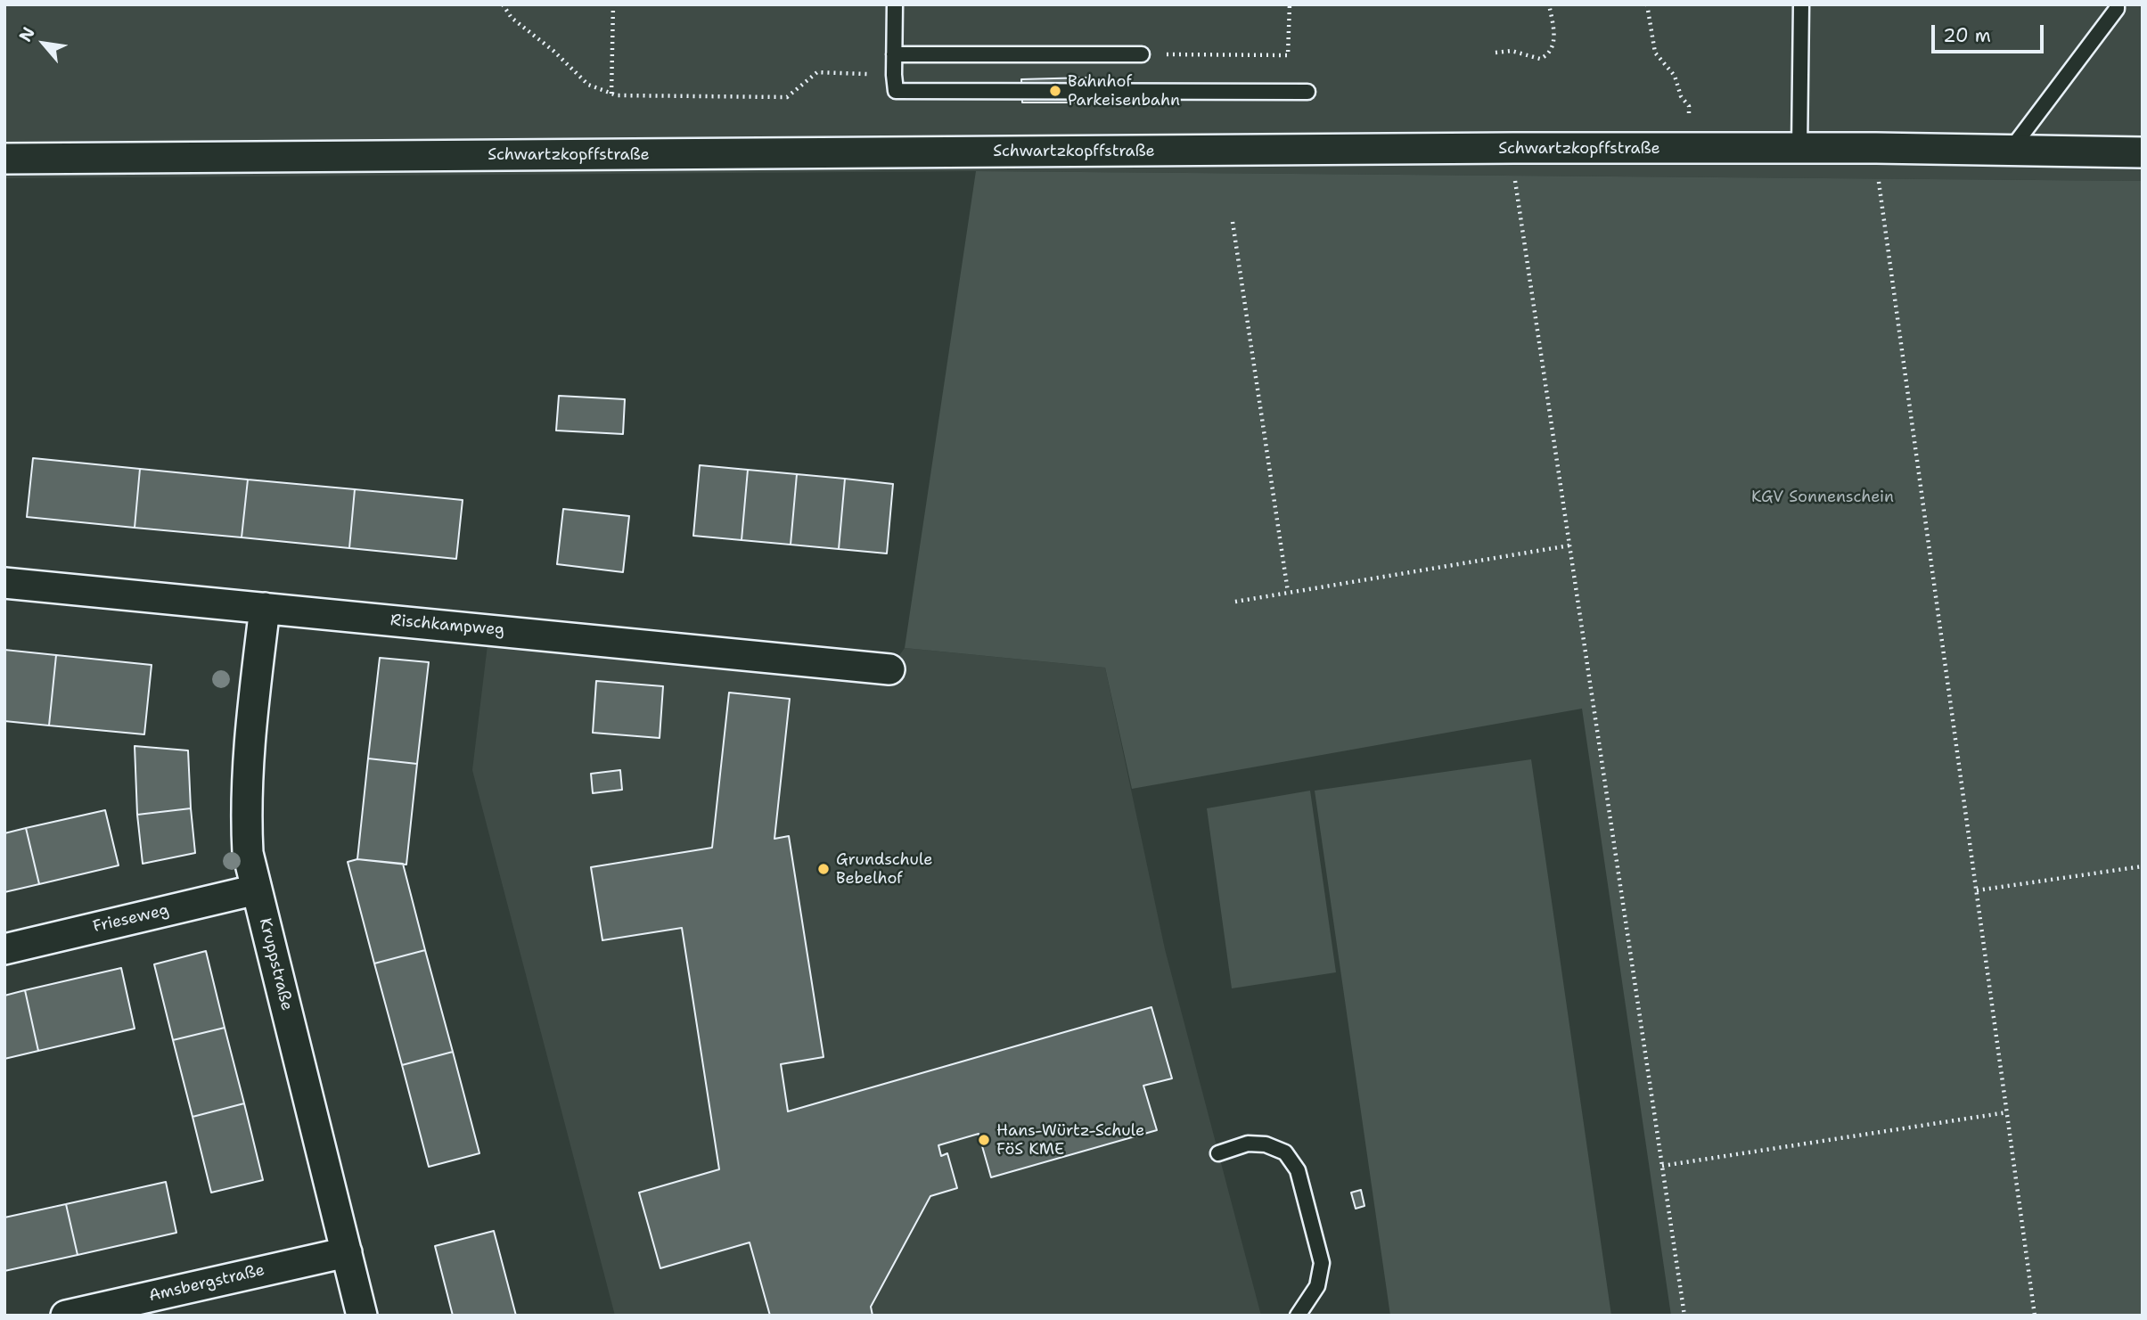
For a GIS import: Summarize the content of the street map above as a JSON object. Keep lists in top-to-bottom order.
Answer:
{
  "streets": {
    "street": [
      "Schwartzkopffstraße",
      "Rischkampweg",
      "Frieseweg",
      "Kruppstraße",
      "Amsbergstraße"
    ]
  },
  "crossings": [
    ["Rischkampweg", "Kruppstraße"],
    ["Frieseweg", "Kruppstraße"],
    ["Kruppstraße", "Amsbergstraße"]
  ],
  "parks": ["KGV Sonnenschein"],
  "places": ["Bahnhof Parkeisenbahn", "Grundschule Bebelhof", "Hans-Würtz-Schule FöS KME"],
  "scale_bar": "20 m",
  "north": "top left"
}
